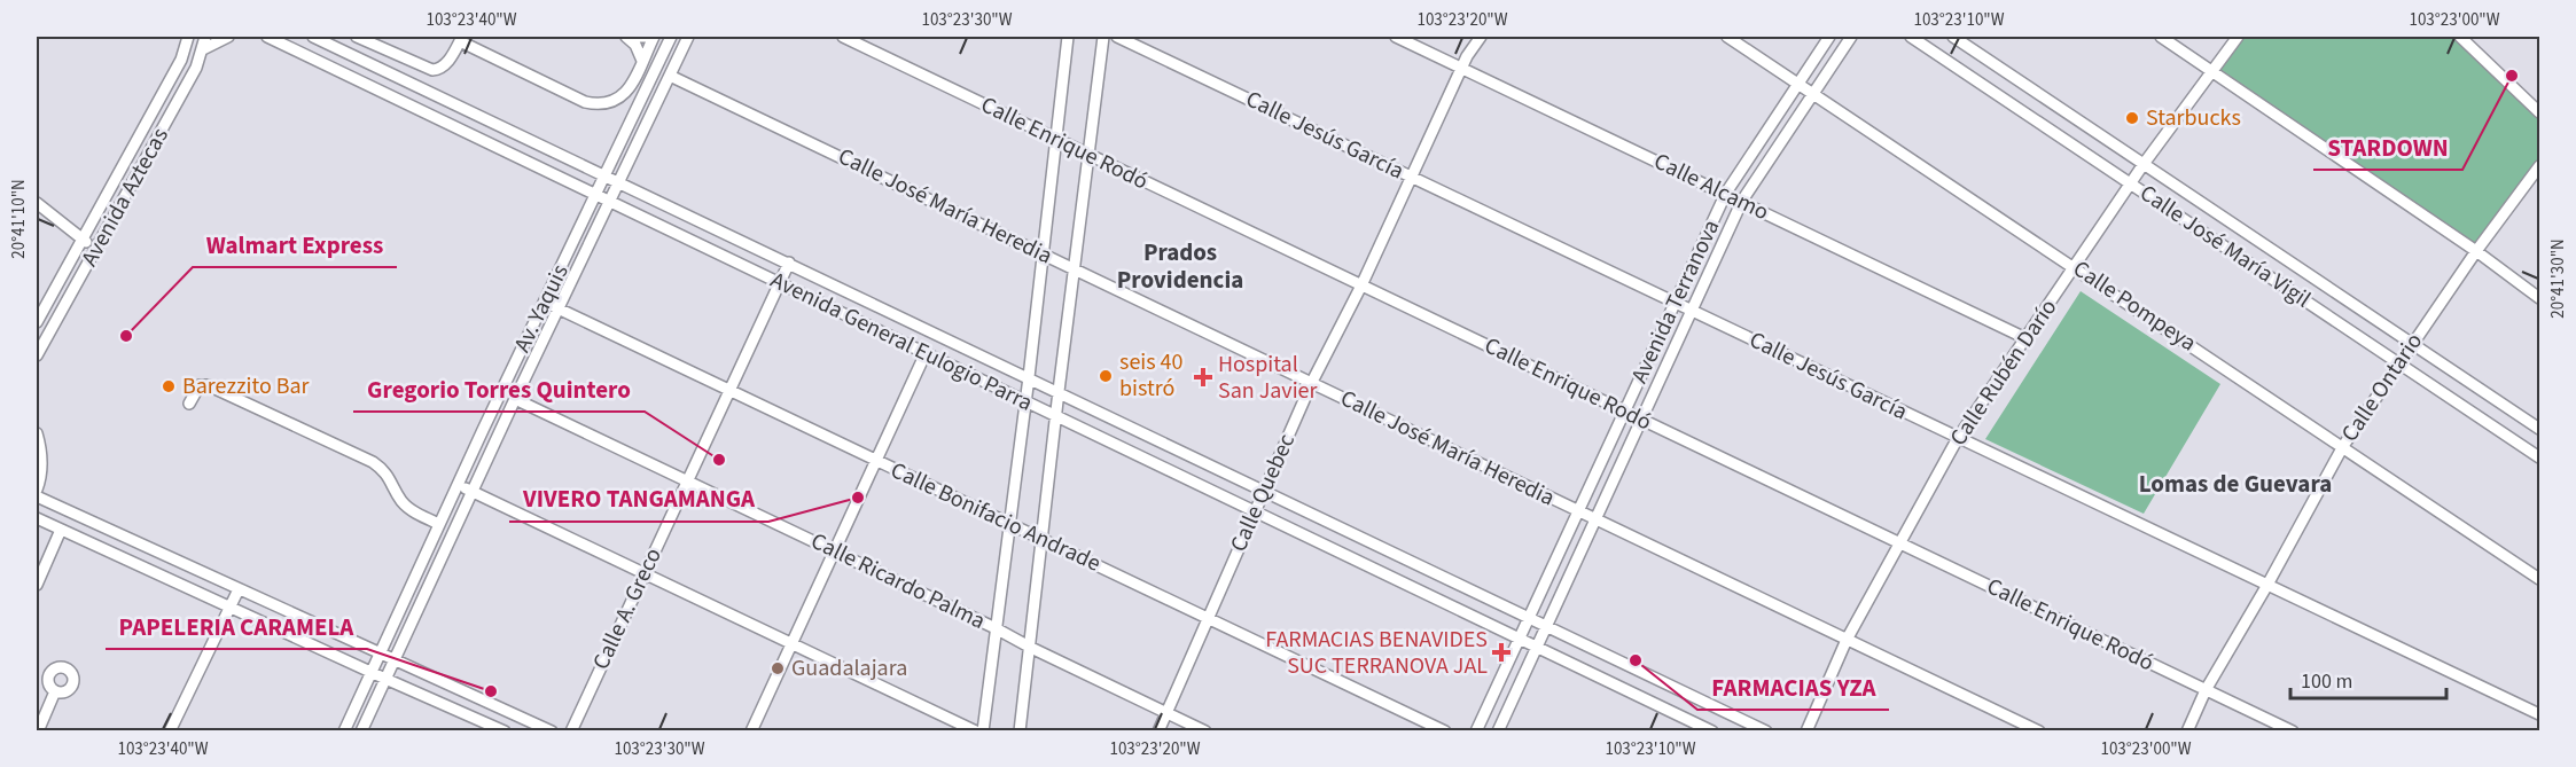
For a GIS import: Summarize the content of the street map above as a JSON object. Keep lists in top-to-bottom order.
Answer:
{
  "streets": {
    "street": [
      "Calle Jesús García",
      "Calle Enrique Rodó",
      "Calle Alcamo",
      "Avenida Aztecas",
      "Calle José María Heredia",
      "Calle José María Vigil",
      "Avenida Terranova",
      "Calle Pompeya",
      "Av. Yaquis",
      "Avenida General Eulogio Parra",
      "Calle Rubén Darío",
      "Calle Ontario",
      "Calle Quebec",
      "Calle Bonifacio Andrade",
      "Calle Ricardo Palma",
      "Calle A. Greco"
    ]
  },
  "crossings": [
    ["Calle Jesús García", "Avenida Terranova"],
    ["Calle Jesús García", "Calle Rubén Darío"],
    ["Calle Jesús García", "Calle Ontario"],
    ["Calle Jesús García", "Calle Quebec"],
    ["Calle Enrique Rodó", "Avenida Terranova"],
    ["Calle Enrique Rodó", "Calle Rubén Darío"],
    ["Calle Enrique Rodó", "Calle Ontario"],
    ["Calle Enrique Rodó", "Calle Quebec"],
    ["Calle Alcamo", "Avenida Terranova"],
    ["Calle Alcamo", "Calle Rubén Darío"],
    ["Calle Alcamo", "Calle Quebec"],
    ["Calle José María Heredia", "Avenida Terranova"],
    ["Calle José María Heredia", "Calle Rubén Darío"],
    ["Calle José María Heredia", "Calle Quebec"],
    ["Calle José María Vigil", "Calle Rubén Darío"],
    ["Calle José María Vigil", "Calle Ontario"],
    ["Avenida Terranova", "Calle Pompeya"],
    ["Avenida Terranova", "Avenida General Eulogio Parra"],
    ["Calle Pompeya", "Calle Rubén Darío"],
    ["Calle Pompeya", "Calle Ontario"],
    ["Av. Yaquis", "Avenida General Eulogio Parra"],
    ["Av. Yaquis", "Calle Bonifacio Andrade"],
    ["Av. Yaquis", "Calle Ricardo Palma"],
    ["Avenida General Eulogio Parra", "Calle Quebec"],
    ["Avenida General Eulogio Parra", "Calle A. Greco"],
    ["Calle Quebec", "Calle Bonifacio Andrade"],
    ["Calle Quebec", "Calle Ricardo Palma"],
    ["Calle Bonifacio Andrade", "Calle A. Greco"],
    ["Calle Ricardo Palma", "Calle A. Greco"]
  ],
  "districts": ["Prados Providencia", "Lomas de Guevara"],
  "places": {
    "other": [
      "STARDOWN",
      "Starbucks",
      "Walmart Express",
      "seis 40 bistró",
      "Barezzito Bar",
      "Gregorio Torres Quintero",
      "VIVERO TANGAMANGA",
      "FARMACIAS YZA",
      "Guadalajara",
      "PAPELERIA CARAMELA"
    ],
    "health": ["Hospital San Javier", "FARMACIAS BENAVIDES SUC TERRANOVA JAL"]
  },
  "scale_bar": "100 m",
  "coordinates": [
    "103°23'40\"W",
    "103°23'30\"W",
    "103°23'20\"W",
    "103°23'10\"W",
    "103°23'00\"W",
    "20°41'10\"N",
    "20°41'30\"N"
  ]
}
